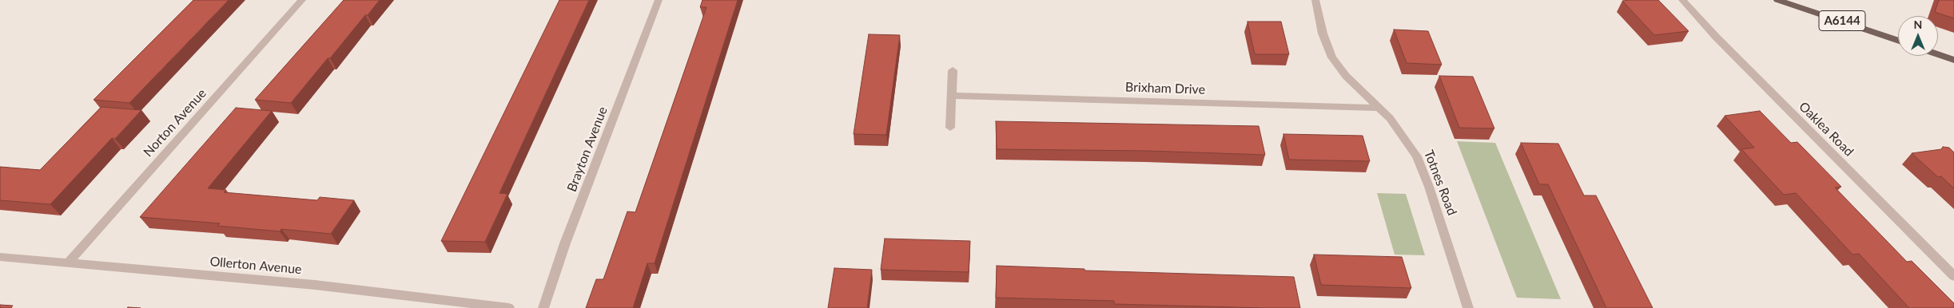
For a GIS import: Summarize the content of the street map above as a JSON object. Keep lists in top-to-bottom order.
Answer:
{
  "streets": {
    "main road": ["A6144"],
    "street": [
      "Brixham Drive",
      "Norton Avenue",
      "Oaklea Road",
      "Brayton Avenue",
      "Totnes Road",
      "Ollerton Avenue"
    ]
  },
  "crossings": [
    ["Brixham Drive", "Totnes Road"],
    ["Norton Avenue", "Ollerton Avenue"]
  ],
  "north": "top"
}
